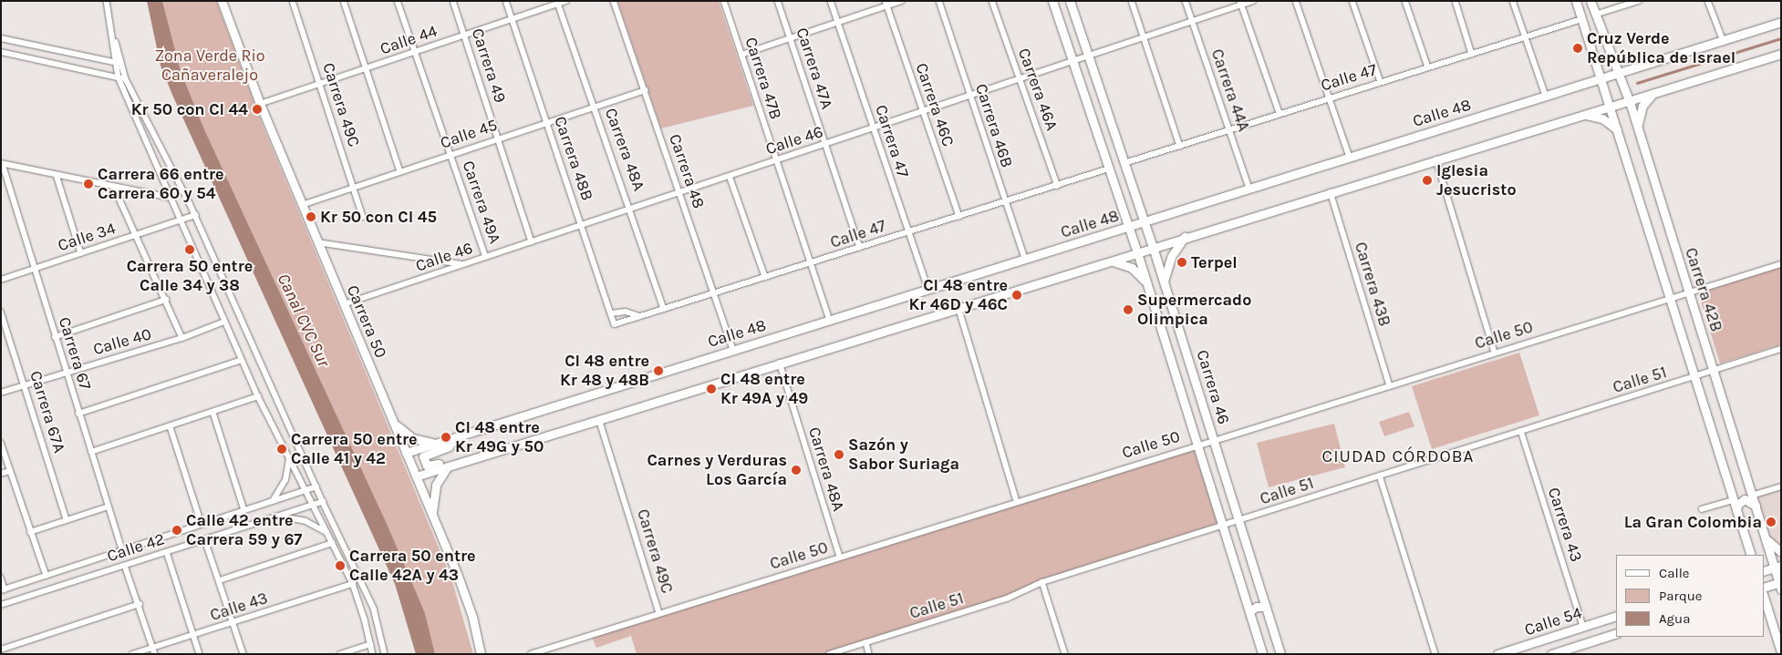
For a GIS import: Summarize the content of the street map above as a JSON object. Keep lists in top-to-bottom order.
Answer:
{
  "streets": {
    "street": [
      "Calle 44",
      "Carrera 49",
      "Carrera 47A",
      "Calle 47",
      "Carrera 47B",
      "Carrera 46A",
      "Carrera 44A",
      "Carrera 49C",
      "Carrera 46C",
      "Calle 48",
      "Carrera 46B",
      "Calle 45",
      "Calle 46",
      "Carrera 47",
      "Carrera 48A",
      "Carrera 48B",
      "Carrera 48",
      "Carrera 49A",
      "Calle 34",
      "Carrera 43B",
      "Carrera 42B",
      "Carrera 50",
      "Calle 50",
      "Calle 40",
      "Carrera 67",
      "Calle 51",
      "Carrera 46",
      "Carrera 67A",
      "Carrera 43",
      "Calle 42",
      "Calle 43",
      "Calle 54"
    ]
  },
  "crossings": [
    ["Calle 44", "Carrera 49"],
    ["Calle 44", "Carrera 49C"],
    ["Calle 44", "Carrera 48A"],
    ["Calle 44", "Carrera 48B"],
    ["Calle 44", "Carrera 49A"],
    ["Calle 44", "Carrera 50"],
    ["Carrera 49", "Calle 45"],
    ["Carrera 49", "Calle 46"],
    ["Carrera 47A", "Calle 47"],
    ["Carrera 47A", "Calle 46"],
    ["Calle 47", "Carrera 47B"],
    ["Calle 47", "Carrera 46A"],
    ["Calle 47", "Carrera 44A"],
    ["Calle 47", "Carrera 46C"],
    ["Calle 47", "Carrera 46B"],
    ["Calle 47", "Carrera 47"],
    ["Calle 47", "Carrera 48A"],
    ["Calle 47", "Carrera 48B"],
    ["Calle 47", "Carrera 48"],
    ["Calle 47", "Carrera 42B"],
    ["Calle 47", "Carrera 46"],
    ["Carrera 47B", "Calle 48"],
    ["Carrera 47B", "Calle 46"],
    ["Carrera 46A", "Calle 46"],
    ["Carrera 44A", "Calle 48"],
    ["Carrera 44A", "Calle 46"],
    ["Carrera 49C", "Calle 45"],
    ["Carrera 49C", "Calle 50"],
    ["Carrera 46C", "Calle 46"],
    ["Calle 48", "Carrera 46B"],
    ["Calle 48", "Carrera 47"],
    ["Calle 48", "Carrera 48"],
    ["Calle 48", "Carrera 42B"],
    ["Calle 48", "Carrera 50"],
    ["Calle 48", "Carrera 46"],
    ["Carrera 46B", "Calle 46"],
    ["Calle 45", "Carrera 48A"],
    ["Calle 45", "Carrera 48B"],
    ["Calle 45", "Carrera 48"],
    ["Calle 45", "Carrera 49A"],
    ["Calle 45", "Carrera 50"],
    ["Calle 46", "Carrera 47"],
    ["Calle 46", "Carrera 48A"],
    ["Calle 46", "Carrera 48B"],
    ["Calle 46", "Carrera 48"],
    ["Calle 46", "Carrera 49A"],
    ["Calle 46", "Carrera 50"],
    ["Calle 46", "Carrera 46"],
    ["Carrera 48A", "Calle 50"],
    ["Calle 34", "Carrera 67"],
    ["Carrera 43B", "Calle 50"],
    ["Carrera 42B", "Calle 50"],
    ["Carrera 42B", "Calle 51"],
    ["Calle 50", "Carrera 46"],
    ["Calle 40", "Carrera 67"],
    ["Calle 40", "Carrera 67A"],
    ["Carrera 67", "Calle 42"],
    ["Calle 51", "Carrera 46"],
    ["Calle 51", "Carrera 43"],
    ["Carrera 43", "Calle 54"]
  ],
  "districts": ["CIUDAD CÓRDOBA"],
  "water": ["Canal CVC Sur"],
  "parks": ["Zona Verde Rio Cañaveralejo"],
  "places": [
    "Cruz Verde República de Israel",
    "Kr 50 con Cl 44",
    "Iglesia Jesucristo",
    "Carrera 66 entre Carrera 60 y 54",
    "Kr 50 con Cl 45",
    "Carrera 50 entre Calle 34 y 38",
    "Terpel",
    "Cl 48 entre Kr 46D y 46C",
    "Supermercado Olimpica",
    "Cl 48 entre Kr 48 y 48B",
    "Cl 48 entre Kr 49A y 49",
    "Cl 48 entre Kr 49G y 50",
    "Carrera 50 entre Calle 41 y 42",
    "Sazón y Sabor Suriaga",
    "Carnes y Verduras Los García",
    "La Gran Colombia",
    "Calle 42 entre Carrera 59 y 67",
    "Carrera 50 entre Calle 42A y 43"
  ],
  "legend": ["Calle", "Parque", "Agua"]
}
